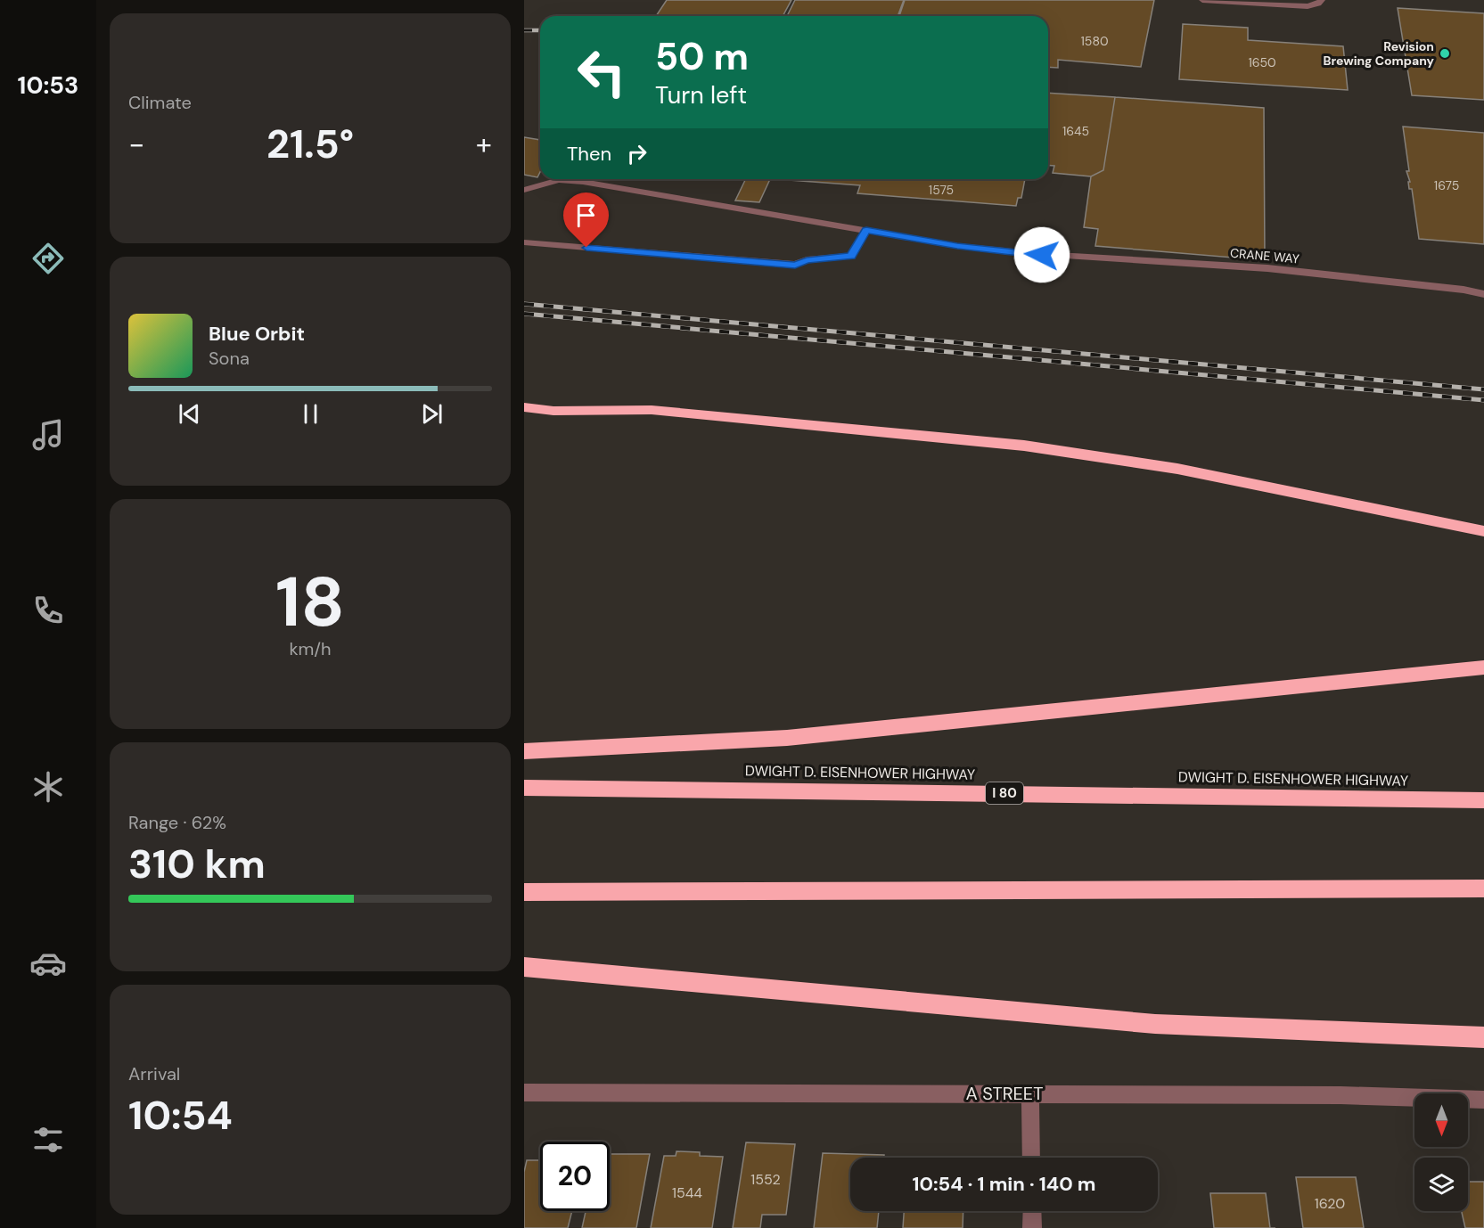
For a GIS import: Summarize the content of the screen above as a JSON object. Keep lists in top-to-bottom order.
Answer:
{
  "streets": {
    "highway": ["DWIGHT D. EISENHOWER HIGHWAY", "I 80"],
    "street": ["CRANE WAY", "A STREET"]
  },
  "places": ["Revision Brewing Company"],
  "house_numbers": [
    "1580",
    "1650",
    "1645",
    "1675",
    "1575",
    "1552",
    "1544",
    "1620"
  ],
  "north": "bottom",
  "page": {
    "tabs": "10:53",
    "tile": [
      "Climate",
      ["18", "km/h"],
      ["Range · 62%", "310 km"],
      ["Arrival", "10:54"]
    ],
    "turn": ["50 m", "Turn left"],
    "heat": ["−", "21.5°", "+"],
    "then": "Then",
    "song": ["Blue Orbit", "Sona"],
    "limit": "20",
    "trip": "10:54 · 1 min · 140 m"
  }
}
